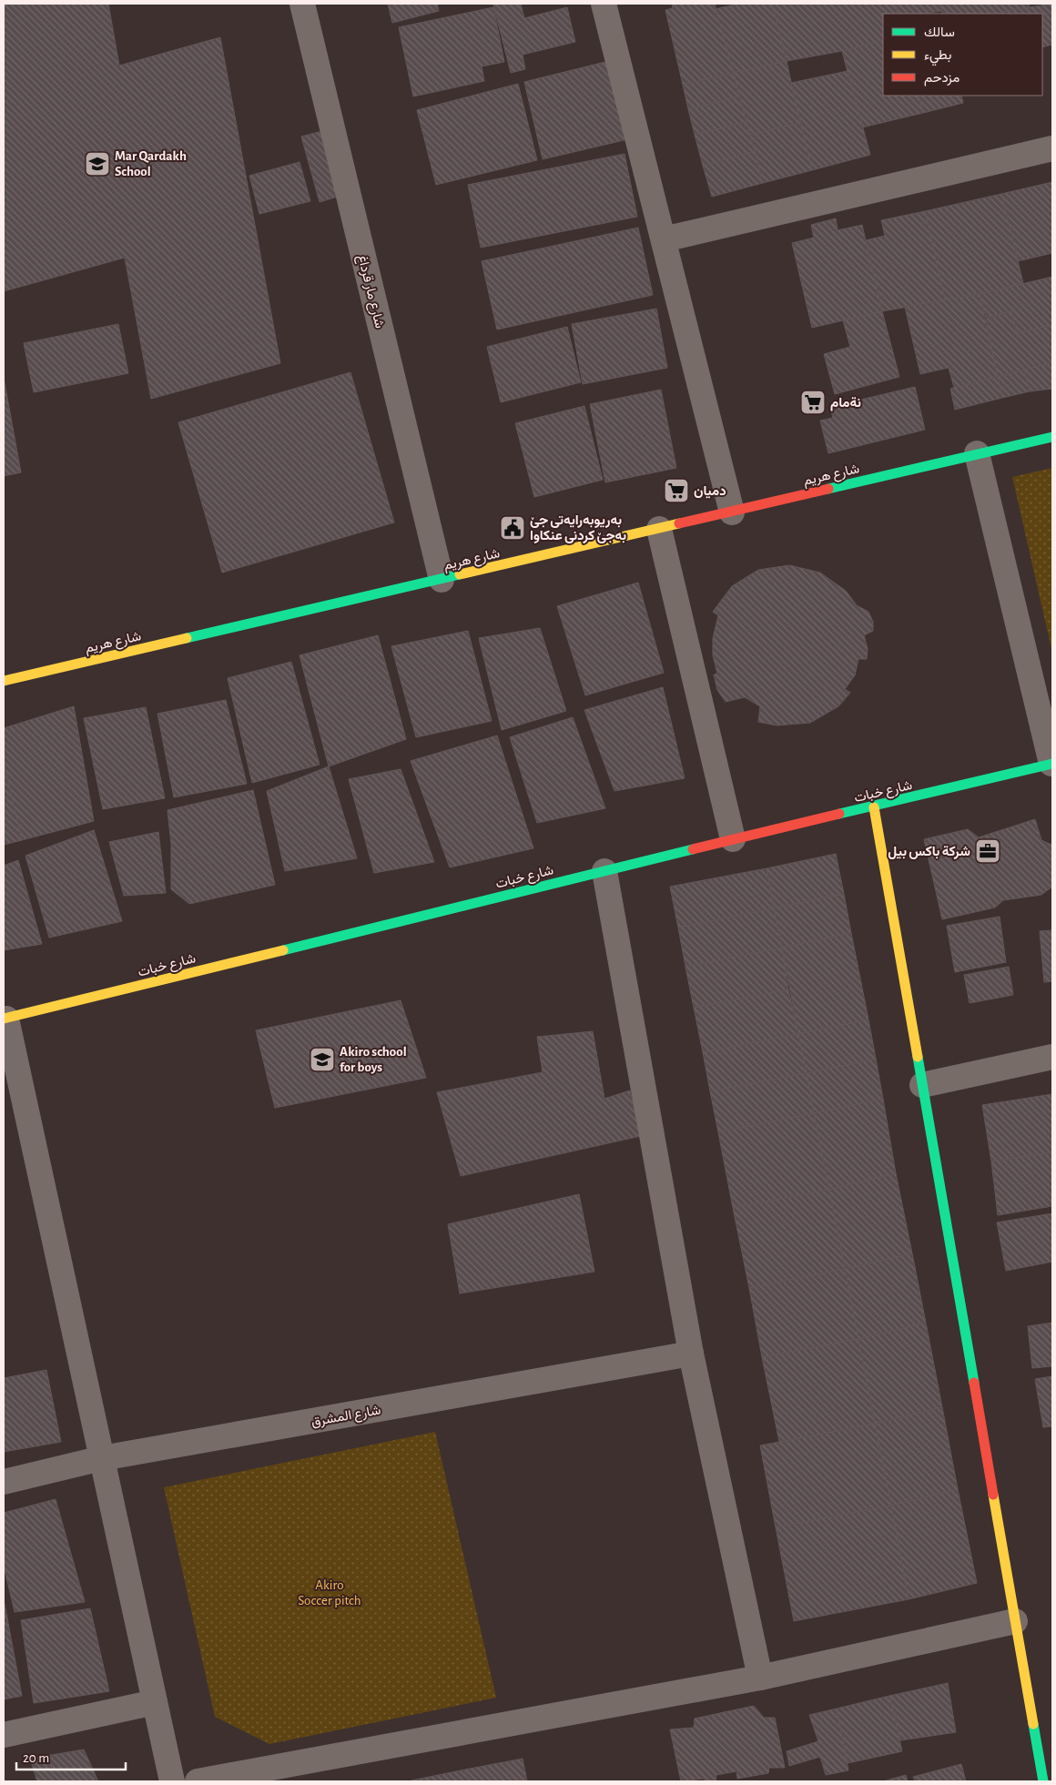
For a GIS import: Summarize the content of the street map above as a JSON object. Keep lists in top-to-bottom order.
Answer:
{
  "streets": {
    "street": [
      "شارع مار قرداغ",
      "شارع هريم",
      "شارع خبات",
      "شارع المشرق"
    ]
  },
  "crossings": [
    ["شارع مار قرداغ", "شارع هريم"]
  ],
  "parks": ["Akiro Soccer pitch"],
  "places": {
    "school or university": ["Mar Qardakh School", "Akiro school for boys"],
    "supermarket": ["نةمام", "دميان"],
    "public building": ["بەریوبەرایەتی جێ بەجێ کردنی عنکاوا"],
    "office": ["شركة باكس بيل"]
  },
  "legend": ["سالك", "بطيء", "مزدحم"],
  "scale_bar": "20 m"
}
